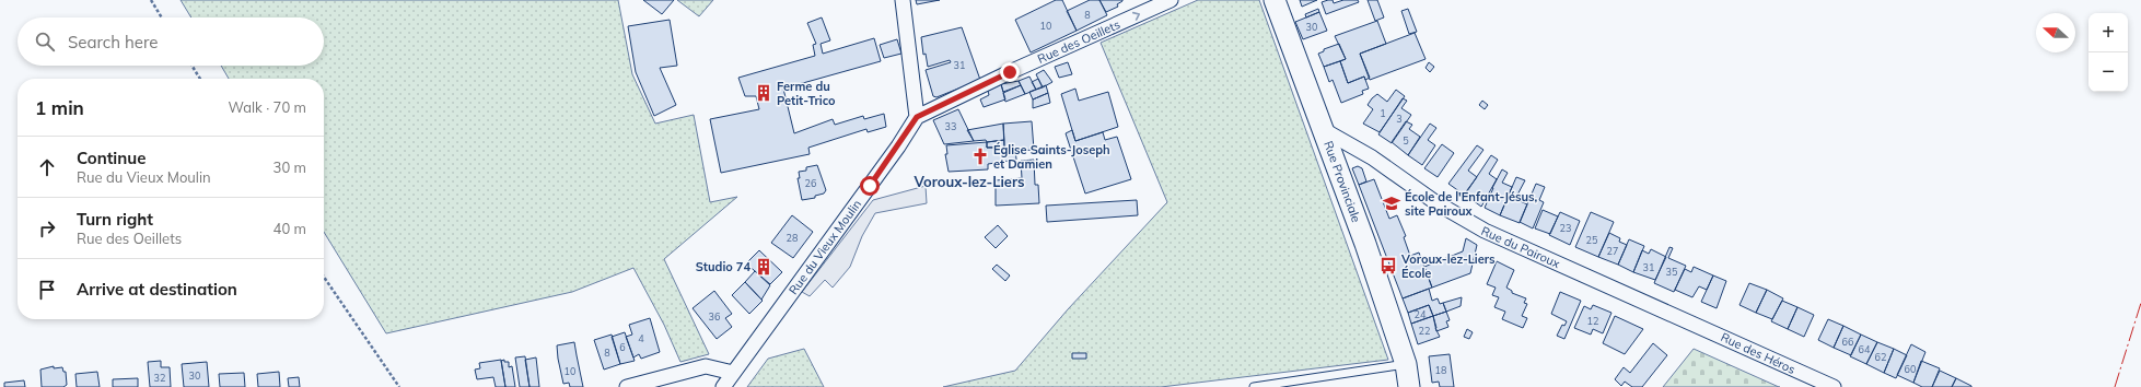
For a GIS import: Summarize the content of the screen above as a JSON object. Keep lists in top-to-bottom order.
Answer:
{
  "streets": {
    "main road": ["Rue Provinciale"],
    "street": [
      "Rue des Oeillets",
      "Rue du Vieux Moulin",
      "Rue du Pairoux",
      "Rue des Héros"
    ]
  },
  "crossings": [
    ["Rue des Oeillets", "Rue du Vieux Moulin"],
    ["Rue Provinciale", "Rue du Pairoux"],
    ["Rue du Pairoux", "Rue des Héros"]
  ],
  "one_way": ["Rue des Oeillets"],
  "districts": ["Voroux-lez-Liers"],
  "places": {
    "building": ["Ferme du Petit-Trico", "Studio 74"],
    "church": ["Église Saints-Joseph et Damien"],
    "school or university": ["École de l'Enfant-Jésus, site Pairoux"],
    "bus stop": ["Voroux-lez-Liers École"]
  },
  "house_numbers": [
    "8",
    "10",
    "30",
    "31",
    "1",
    "3",
    "33",
    "5",
    "26",
    "23",
    "28",
    "25",
    "27",
    "31",
    "35",
    "24",
    "36",
    "12",
    "22",
    "4",
    "66",
    "6",
    "64",
    "8",
    "62",
    "60",
    "18",
    "10",
    "30",
    "32"
  ],
  "north": "left",
  "page": {
    "map_buttons": ["+", "−"],
    "search": "Search here",
    "heading": ["1 min", "Walk · 70 m"],
    "list": [
      ["Continue", "Rue du Vieux Moulin", "30 m"],
      ["Turn right", "Rue des Oeillets", "40 m"],
      "Arrive at destination"
    ]
  }
}
